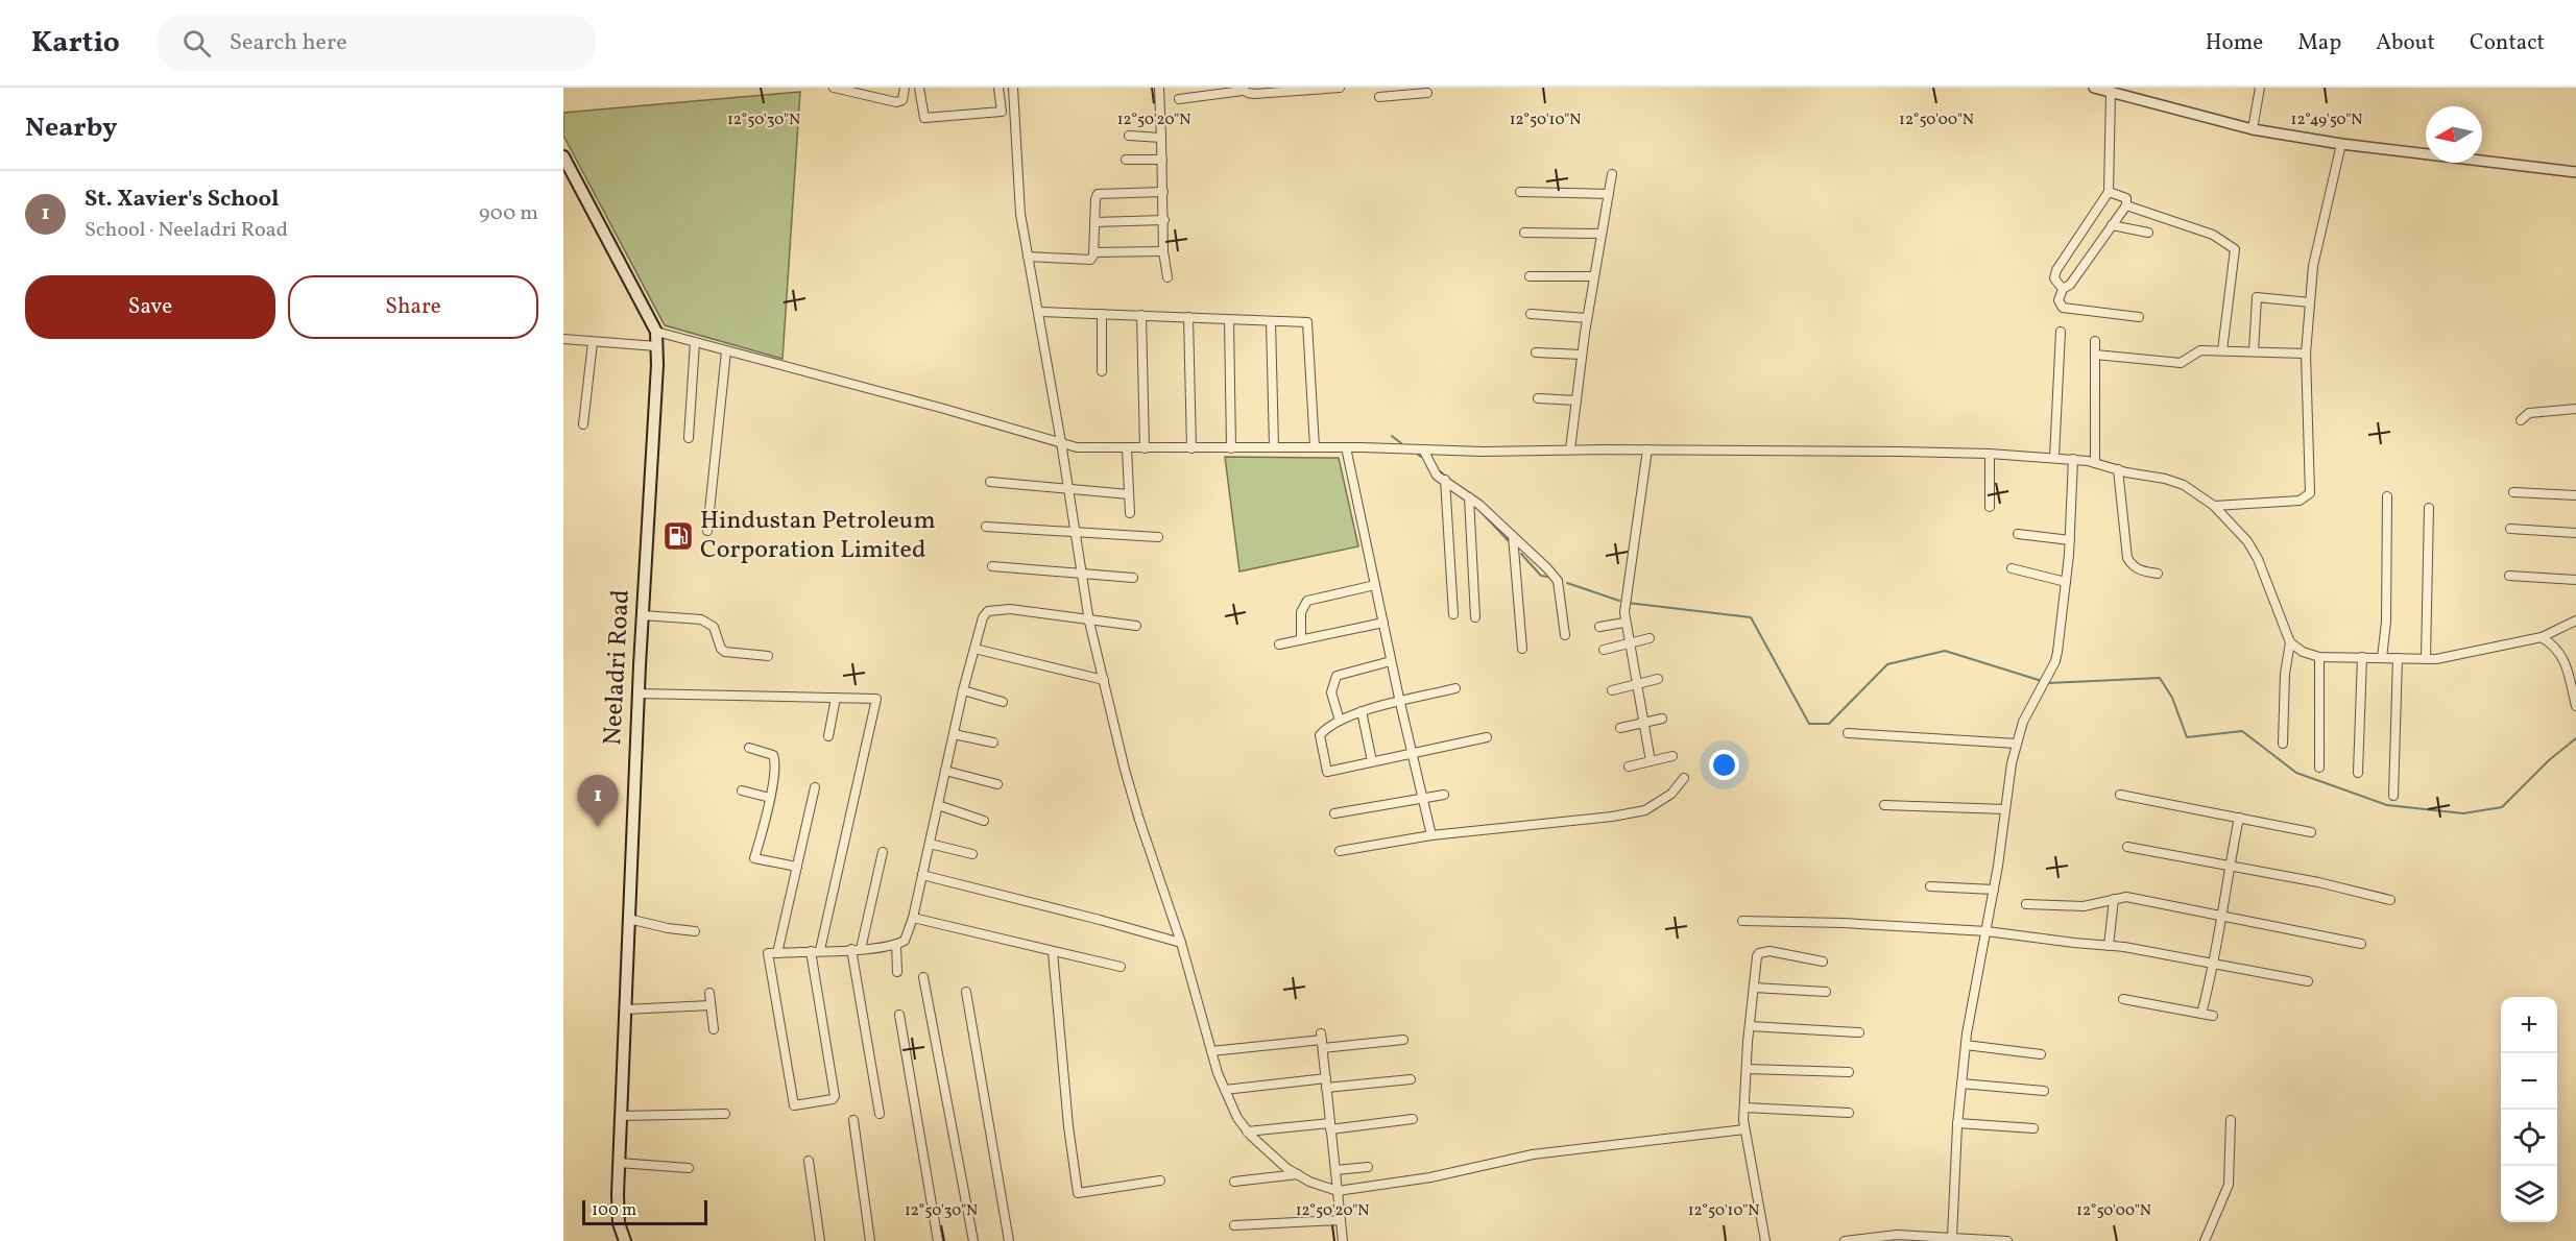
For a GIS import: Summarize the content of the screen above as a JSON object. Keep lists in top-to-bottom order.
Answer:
{
  "streets": {
    "main road": ["Neeladri Road"]
  },
  "places": {
    "fuel station": ["Hindustan Petroleum Corporation Limited"]
  },
  "scale_bar": "100 m",
  "north": "left",
  "page": {
    "header": "Kartio",
    "search": "Search here",
    "nav": [
      "Home",
      "Map",
      "About",
      "Contact"
    ],
    "heading": "Nearby",
    "list": [
      {
        "mark": "1",
        "name": "St. Xavier's School",
        "note": "School · Neeladri Road",
        "value": "900 m"
      }
    ],
    "buttons": ["Save", "Share"],
    "pins": "1",
    "map_buttons": ["+", "−"],
    "scale": "100 m"
  },
  "coordinates": [
    "12°50'30\"N",
    "12°50'20\"N",
    "12°50'10\"N",
    "12°50'00\"N",
    "12°49'50\"N"
  ]
}
